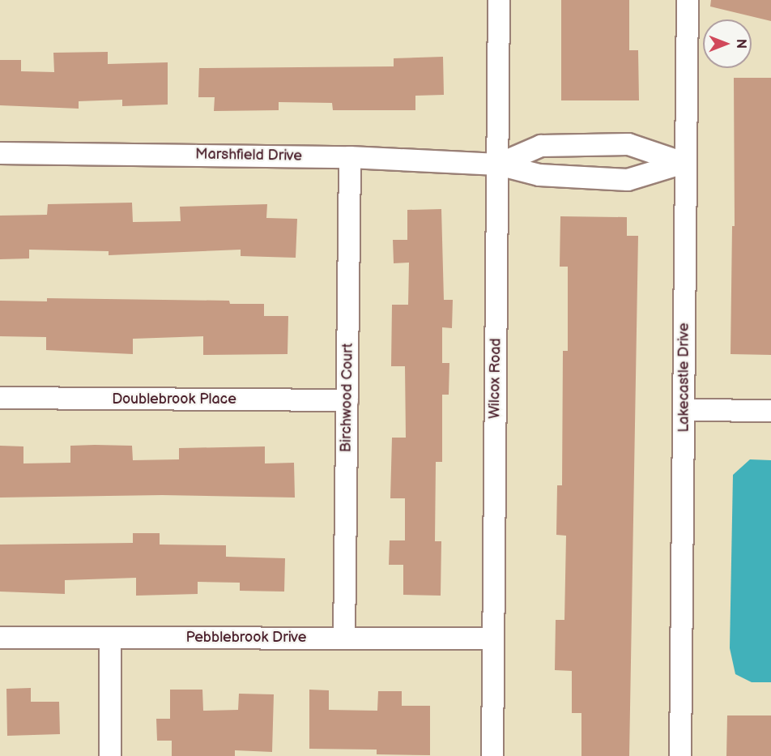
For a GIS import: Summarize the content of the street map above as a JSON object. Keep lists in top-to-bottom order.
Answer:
{
  "streets": {
    "street": [
      "Marshfield Drive",
      "Lakecastle Drive",
      "Wilcox Road",
      "Birchwood Court",
      "Doublebrook Place",
      "Pebblebrook Drive"
    ]
  },
  "crossings": [
    ["Marshfield Drive", "Lakecastle Drive"],
    ["Marshfield Drive", "Wilcox Road"],
    ["Marshfield Drive", "Birchwood Court"],
    ["Wilcox Road", "Pebblebrook Drive"],
    ["Birchwood Court", "Doublebrook Place"],
    ["Birchwood Court", "Pebblebrook Drive"]
  ],
  "north": "right"
}
